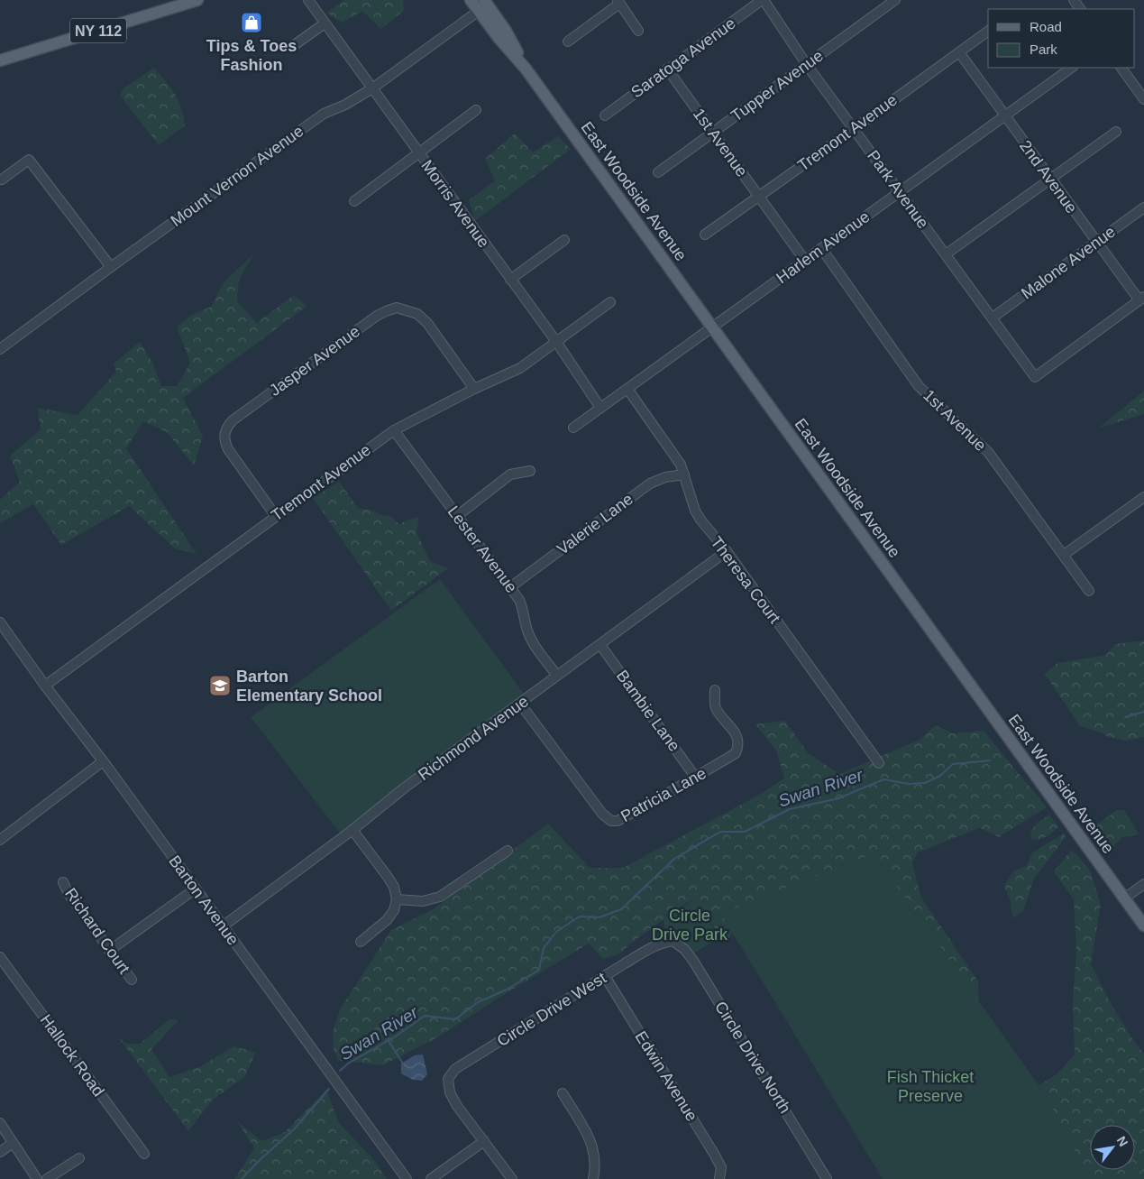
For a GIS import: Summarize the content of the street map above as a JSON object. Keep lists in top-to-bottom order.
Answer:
{
  "streets": {
    "main road": ["NY 112", "East Woodside Avenue"],
    "street": [
      "Saratoga Avenue",
      "Tupper Avenue",
      "Tremont Avenue",
      "1st Avenue",
      "Mount Vernon Avenue",
      "2nd Avenue",
      "Park Avenue",
      "Morris Avenue",
      "Harlem Avenue",
      "Malone Avenue",
      "Jasper Avenue",
      "Valerie Lane",
      "Lester Avenue",
      "Theresa Court",
      "Bambie Lane",
      "Richmond Avenue",
      "Patricia Lane",
      "Barton Avenue",
      "Richard Court",
      "Circle Drive West",
      "Hallock Road",
      "Circle Drive North",
      "Edwin Avenue"
    ]
  },
  "crossings": [
    ["Saratoga Avenue", "1st Avenue"],
    ["Saratoga Avenue", "Park Avenue"],
    ["Tupper Avenue", "1st Avenue"],
    ["Tupper Avenue", "Park Avenue"],
    ["Tremont Avenue", "1st Avenue"],
    ["Tremont Avenue", "2nd Avenue"],
    ["Tremont Avenue", "Park Avenue"],
    ["Tremont Avenue", "Morris Avenue"],
    ["Tremont Avenue", "Jasper Avenue"],
    ["Tremont Avenue", "Lester Avenue"],
    ["Tremont Avenue", "Barton Avenue"],
    ["1st Avenue", "Harlem Avenue"],
    ["Mount Vernon Avenue", "East Woodside Avenue"],
    ["Mount Vernon Avenue", "Morris Avenue"],
    ["2nd Avenue", "Park Avenue"],
    ["2nd Avenue", "Harlem Avenue"],
    ["2nd Avenue", "Malone Avenue"],
    ["Park Avenue", "Harlem Avenue"],
    ["Park Avenue", "Malone Avenue"],
    ["East Woodside Avenue", "Harlem Avenue"],
    ["Morris Avenue", "Harlem Avenue"],
    ["Harlem Avenue", "Theresa Court"],
    ["Valerie Lane", "Lester Avenue"],
    ["Valerie Lane", "Theresa Court"],
    ["Lester Avenue", "Richmond Avenue"],
    ["Theresa Court", "Richmond Avenue"],
    ["Bambie Lane", "Richmond Avenue"],
    ["Bambie Lane", "Patricia Lane"],
    ["Richmond Avenue", "Patricia Lane"],
    ["Richmond Avenue", "Barton Avenue"],
    ["Circle Drive West", "Circle Drive North"],
    ["Circle Drive West", "Edwin Avenue"]
  ],
  "water": ["Swan River"],
  "parks": ["Circle Drive Park", "Fish Thicket Preserve"],
  "places": {
    "shop": ["Tips & Toes Fashion"],
    "school or university": ["Barton Elementary School"]
  },
  "legend": ["Road", "Park"],
  "north": "top right"
}
